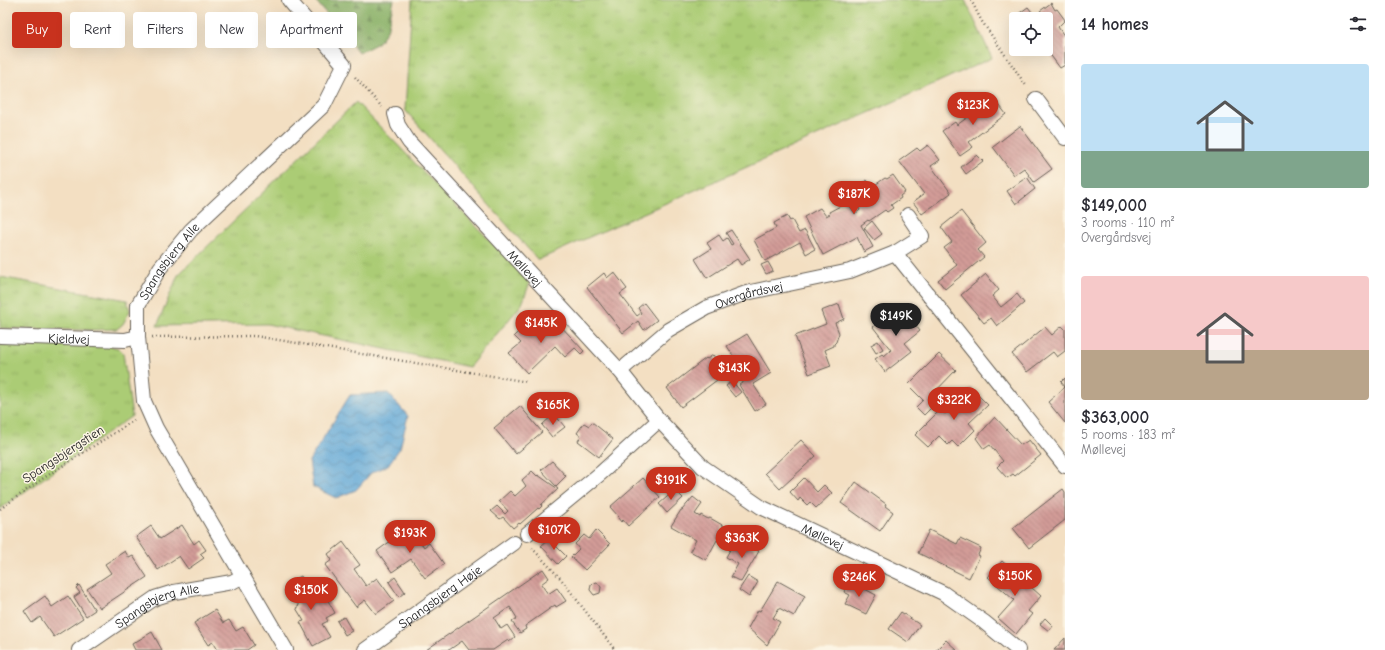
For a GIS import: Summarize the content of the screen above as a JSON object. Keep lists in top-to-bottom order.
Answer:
{
  "streets": {
    "street": [
      "Spangsbjerg Alle",
      "Møllevej",
      "Overgårdsvej",
      "Kjeldvej",
      "Spangsbjerg Høje"
    ],
    "path": ["Spangsbjergstien"]
  },
  "crossings": [
    ["Spangsbjerg Alle", "Kjeldvej"],
    ["Møllevej", "Overgårdsvej"]
  ],
  "page": {
    "heading": "14 homes",
    "chip": [
      "Buy",
      "Rent",
      "Filters",
      "New",
      "Apartment"
    ],
    "list": [
      {
        "name": "$149,000",
        "note": "3 rooms · 110 m² · Overgårdsvej"
      },
      {
        "name": "$363,000",
        "note": "5 rooms · 183 m² · Møllevej"
      }
    ],
    "price": [
      "$123K",
      "$187K",
      "$149K",
      "$145K",
      "$143K",
      "$322K",
      "$165K",
      "$191K",
      "$107K",
      "$193K",
      "$363K",
      "$150K",
      "$246K",
      "$150K"
    ]
  }
}
